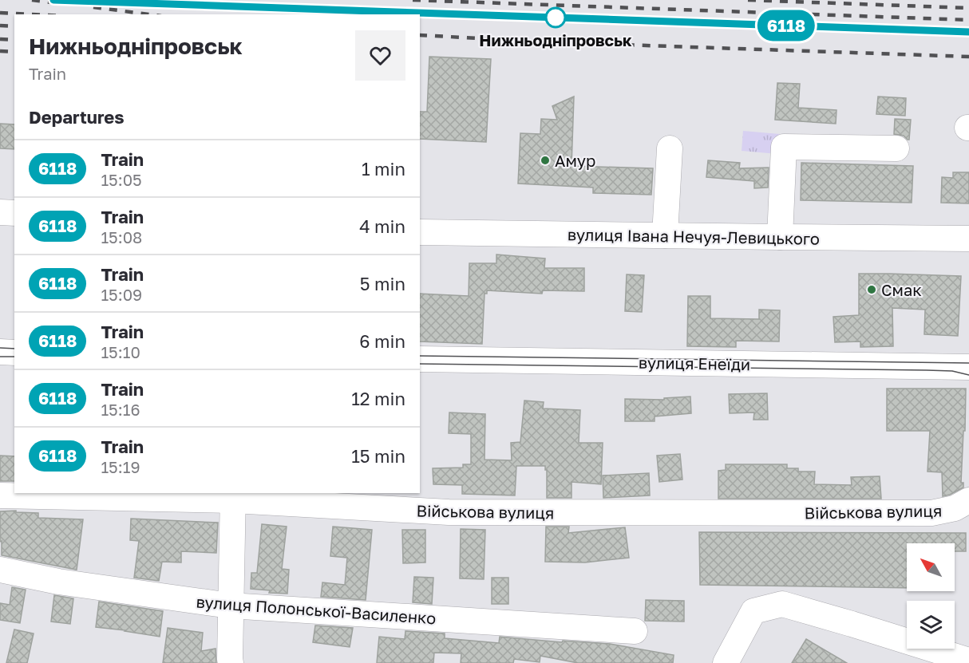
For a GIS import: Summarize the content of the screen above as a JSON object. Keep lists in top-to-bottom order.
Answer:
{
  "streets": {
    "street": [
      "вулиця Івана Нечуя-Левицького",
      "вулиця Енеїди",
      "Військова вулиця",
      "вулиця Полонської-Василенко"
    ]
  },
  "places": ["Нижньодніпровськ", "Амур", "Смак"],
  "north": "top left",
  "page": {
    "on_map": "6118",
    "heading": [
      ["Нижньодніпровськ", "Train"],
      "Departures"
    ],
    "list": [
      {
        "mark": "6118",
        "name": "Train",
        "note": "15:05",
        "value": "1 min"
      },
      {
        "mark": "6118",
        "name": "Train",
        "note": "15:08",
        "value": "4 min"
      },
      {
        "mark": "6118",
        "name": "Train",
        "note": "15:09",
        "value": "5 min"
      },
      {
        "mark": "6118",
        "name": "Train",
        "note": "15:10",
        "value": "6 min"
      },
      {
        "mark": "6118",
        "name": "Train",
        "note": "15:16",
        "value": "12 min"
      },
      {
        "mark": "6118",
        "name": "Train",
        "note": "15:19",
        "value": "15 min"
      }
    ]
  }
}
